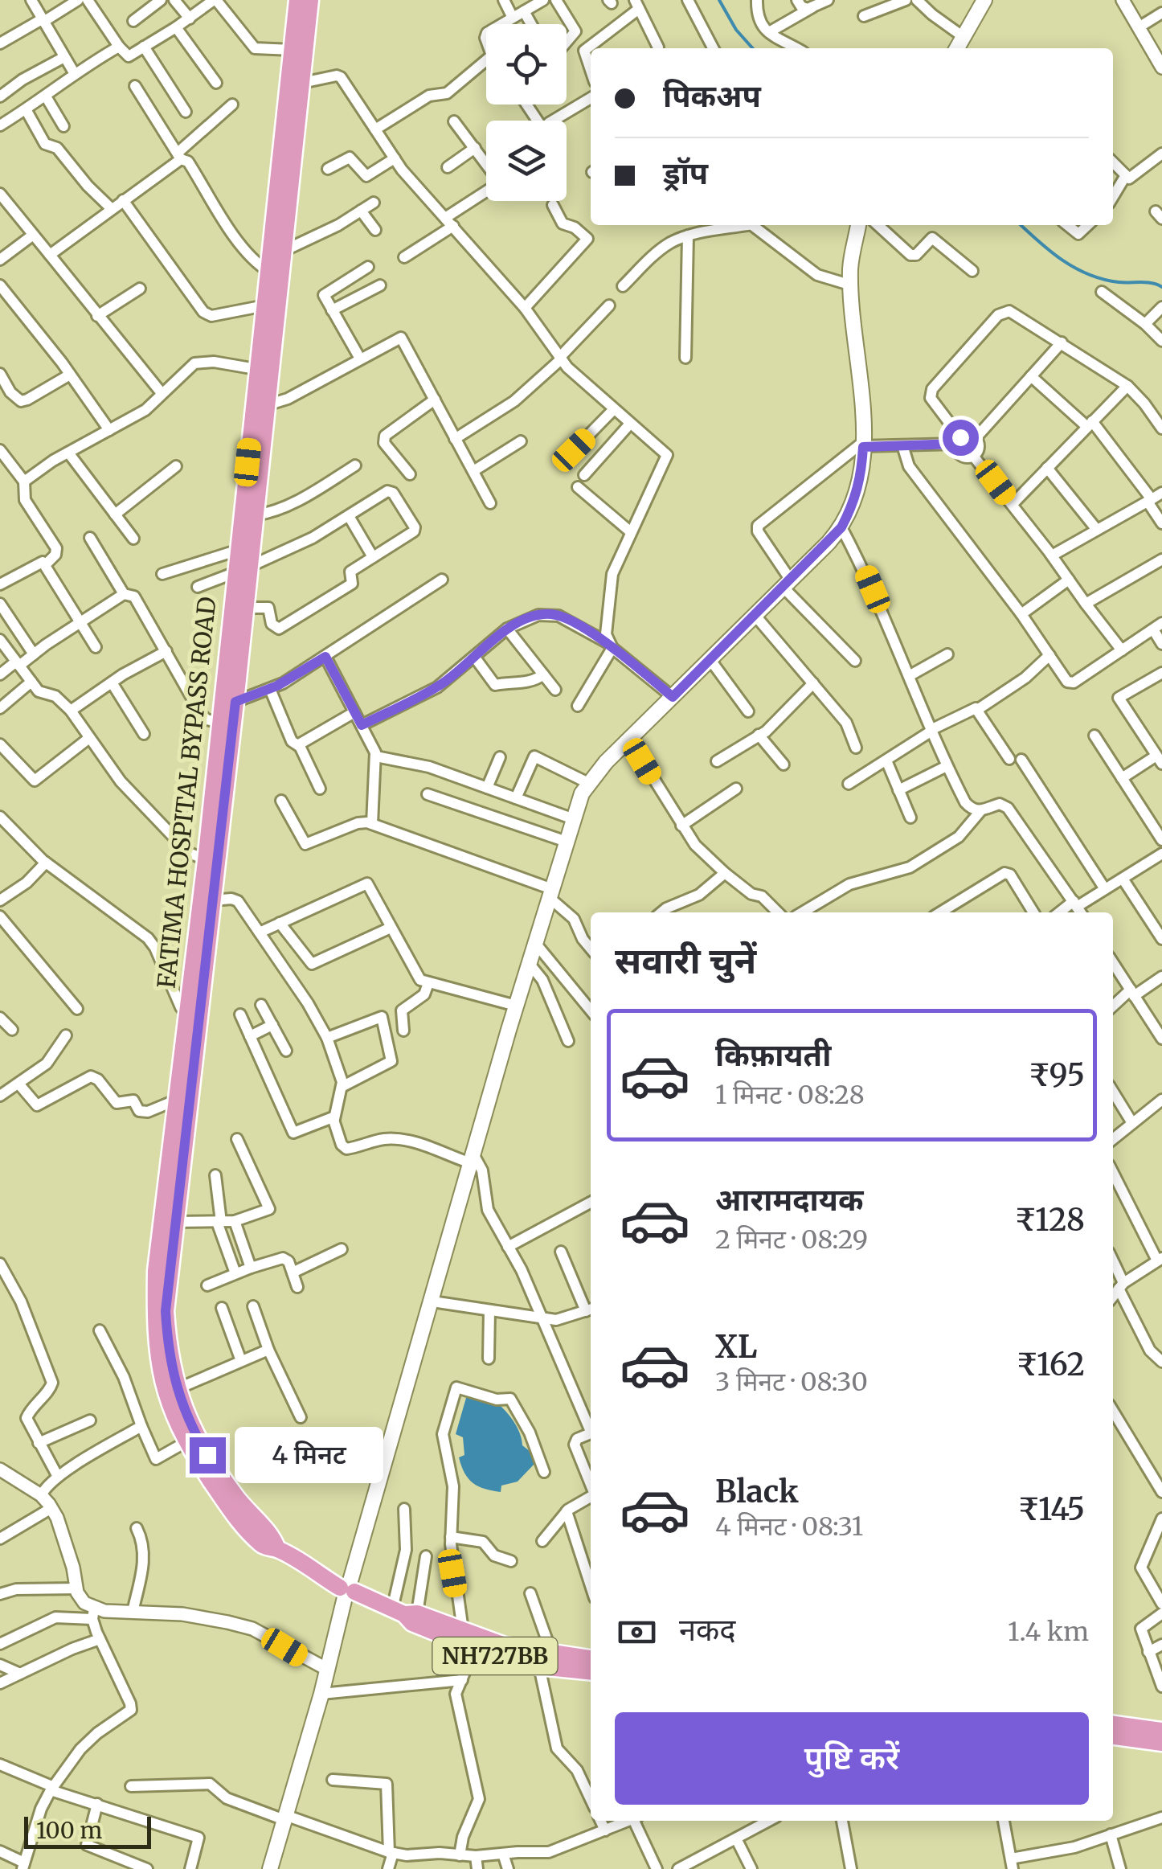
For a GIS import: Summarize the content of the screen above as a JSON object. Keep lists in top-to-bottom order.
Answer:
{
  "streets": {
    "highway": ["FATIMA HOSPITAL BYPASS ROAD", "NH727BB"]
  },
  "scale_bar": "100 m",
  "page": {
    "banner": ["पिकअप", "ड्रॉप"],
    "heading": "सवारी चुनें",
    "list": [
      {
        "name": "किफ़ायती",
        "note": "1 मिनट · 08:28",
        "value": "₹95"
      },
      {
        "name": "आरामदायक",
        "note": "2 मिनट · 08:29",
        "value": "₹128"
      },
      {
        "name": "XL",
        "note": "3 मिनट · 08:30",
        "value": "₹162"
      },
      {
        "name": "Black",
        "note": "4 मिनट · 08:31",
        "value": "₹145"
      }
    ],
    "bubble": "4 मिनट",
    "pay": ["नकद", "1.4 km"],
    "buttons": "पुष्टि करें",
    "scale": "100 m"
  }
}
